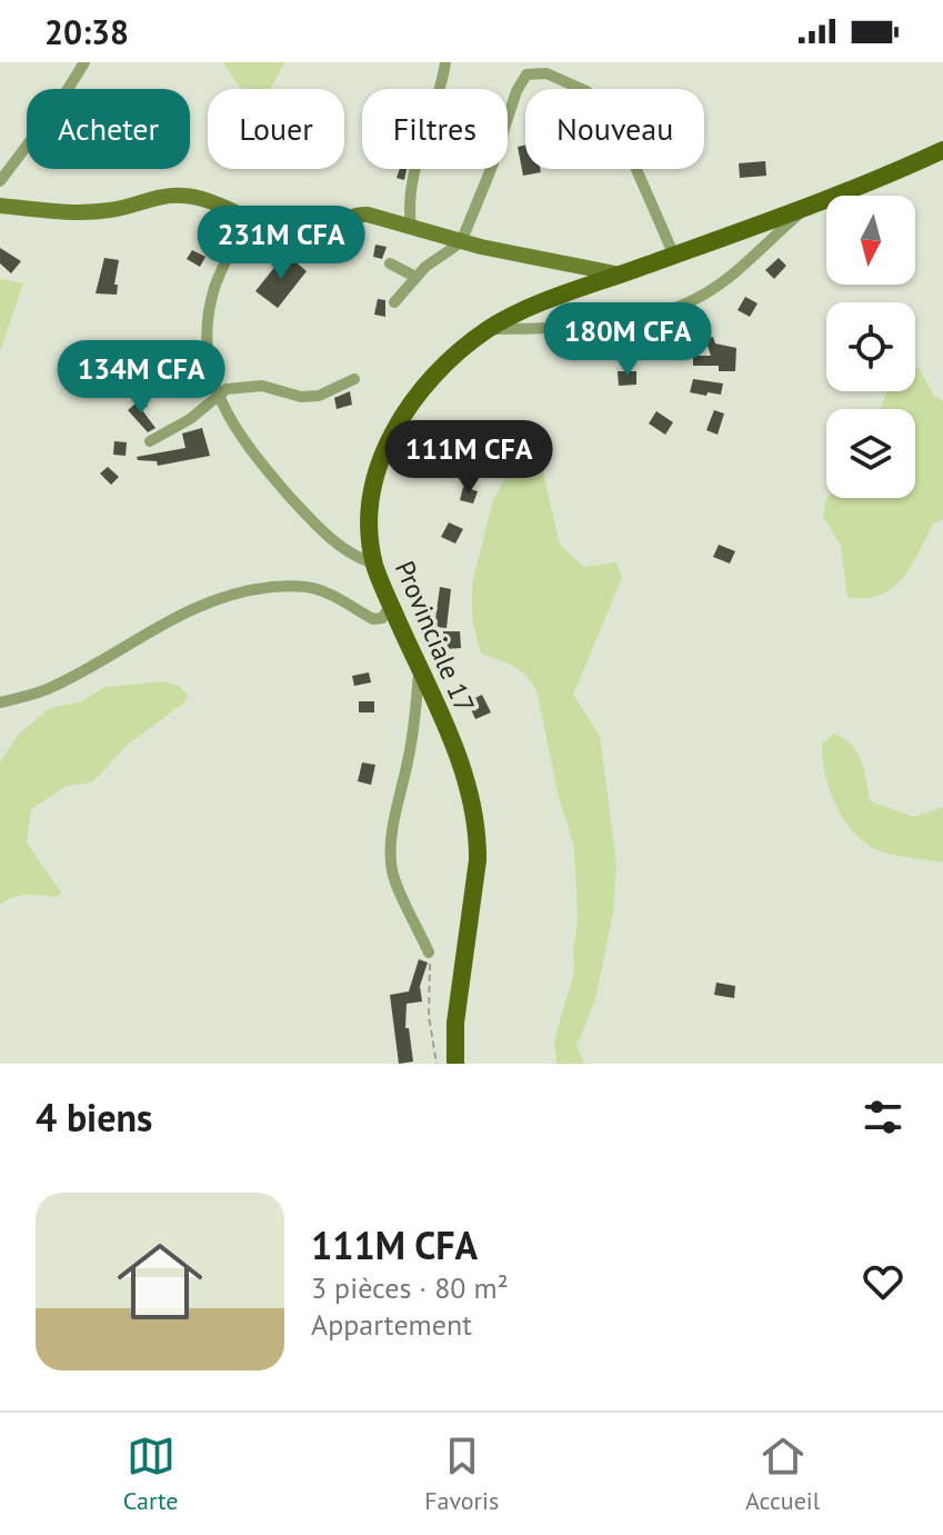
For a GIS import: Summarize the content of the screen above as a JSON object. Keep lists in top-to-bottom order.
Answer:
{
  "streets": {
    "main road": ["Provinciale 17"]
  },
  "north": "bottom",
  "page": {
    "status": "20:38",
    "chip": [
      "Acheter",
      "Louer",
      "Filtres",
      "Nouveau"
    ],
    "price": [
      "231M CFA",
      "180M CFA",
      "134M CFA",
      "111M CFA"
    ],
    "heading": "4 biens",
    "list": [
      {
        "name": "111M CFA",
        "note": "3 pièces · 80 m² · Appartement"
      }
    ],
    "tabs": ["Carte", "Favoris", "Accueil"]
  }
}
